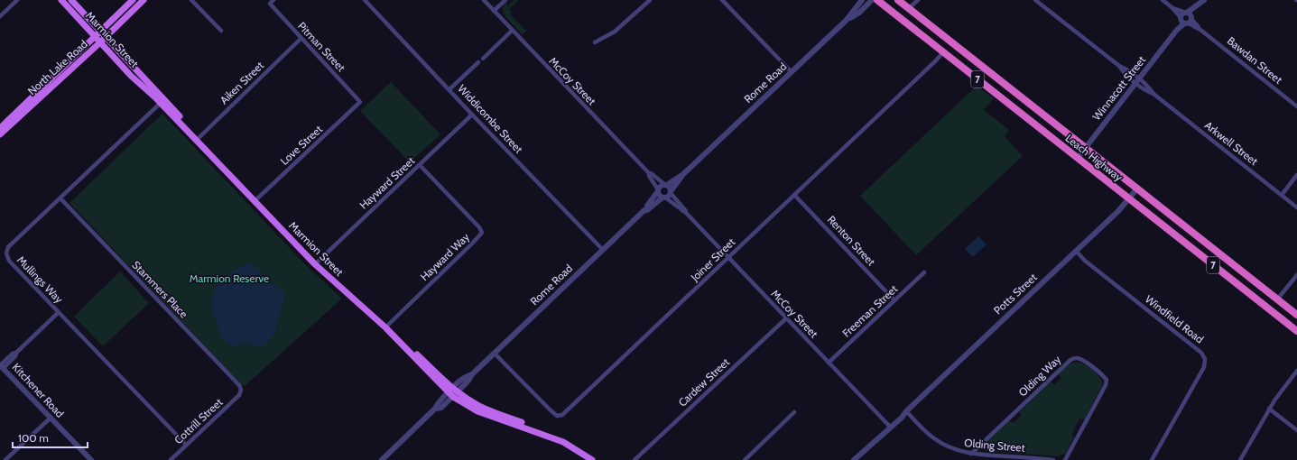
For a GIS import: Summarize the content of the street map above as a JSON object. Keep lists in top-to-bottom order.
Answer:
{
  "streets": {
    "highway": ["7", "Leach Highway"],
    "main road": ["Marmion Street", "North Lake Road"],
    "street": [
      "Pitman Street",
      "Bawdan Street",
      "McCoy Street",
      "Aiken Street",
      "Rome Road",
      "Winnacott Street",
      "Widdicombe Street",
      "Arkwell Street",
      "Love Street",
      "Hayward Street",
      "Renton Street",
      "Hayward Way",
      "Joiner Street",
      "Mullings Way",
      "Stammers Place",
      "Potts Street",
      "Freeman Street",
      "Windfield Road",
      "Olding Way",
      "Cardew Street",
      "Kitchener Road",
      "Cottrill Street",
      "Olding Street"
    ]
  },
  "crossings": [
    ["Marmion Street", "North Lake Road"],
    ["Marmion Street", "Aiken Street"],
    ["Marmion Street", "Rome Road"],
    ["Marmion Street", "Love Street"],
    ["Marmion Street", "Hayward Street"],
    ["Marmion Street", "Hayward Way"],
    ["Marmion Street", "Mullings Way"],
    ["Pitman Street", "Aiken Street"],
    ["Pitman Street", "Love Street"],
    ["Bawdan Street", "Winnacott Street"],
    ["McCoy Street", "Rome Road"],
    ["McCoy Street", "Joiner Street"],
    ["McCoy Street", "Potts Street"],
    ["McCoy Street", "Freeman Street"],
    ["McCoy Street", "Cardew Street"],
    ["Rome Road", "Widdicombe Street"],
    ["Rome Road", "Joiner Street"],
    ["Winnacott Street", "Arkwell Street"],
    ["Winnacott Street", "Leach Highway"],
    ["Widdicombe Street", "Hayward Street"],
    ["Leach Highway", "Joiner Street"],
    ["Leach Highway", "Potts Street"],
    ["Hayward Street", "Hayward Way"],
    ["Renton Street", "Joiner Street"],
    ["Renton Street", "Freeman Street"],
    ["Mullings Way", "Stammers Place"],
    ["Mullings Way", "Cottrill Street"],
    ["Stammers Place", "Cottrill Street"],
    ["Potts Street", "Windfield Road"],
    ["Potts Street", "Olding Street"],
    ["Olding Way", "Olding Street"]
  ],
  "parks": ["Marmion Reserve"],
  "scale_bar": "100 m"
}
